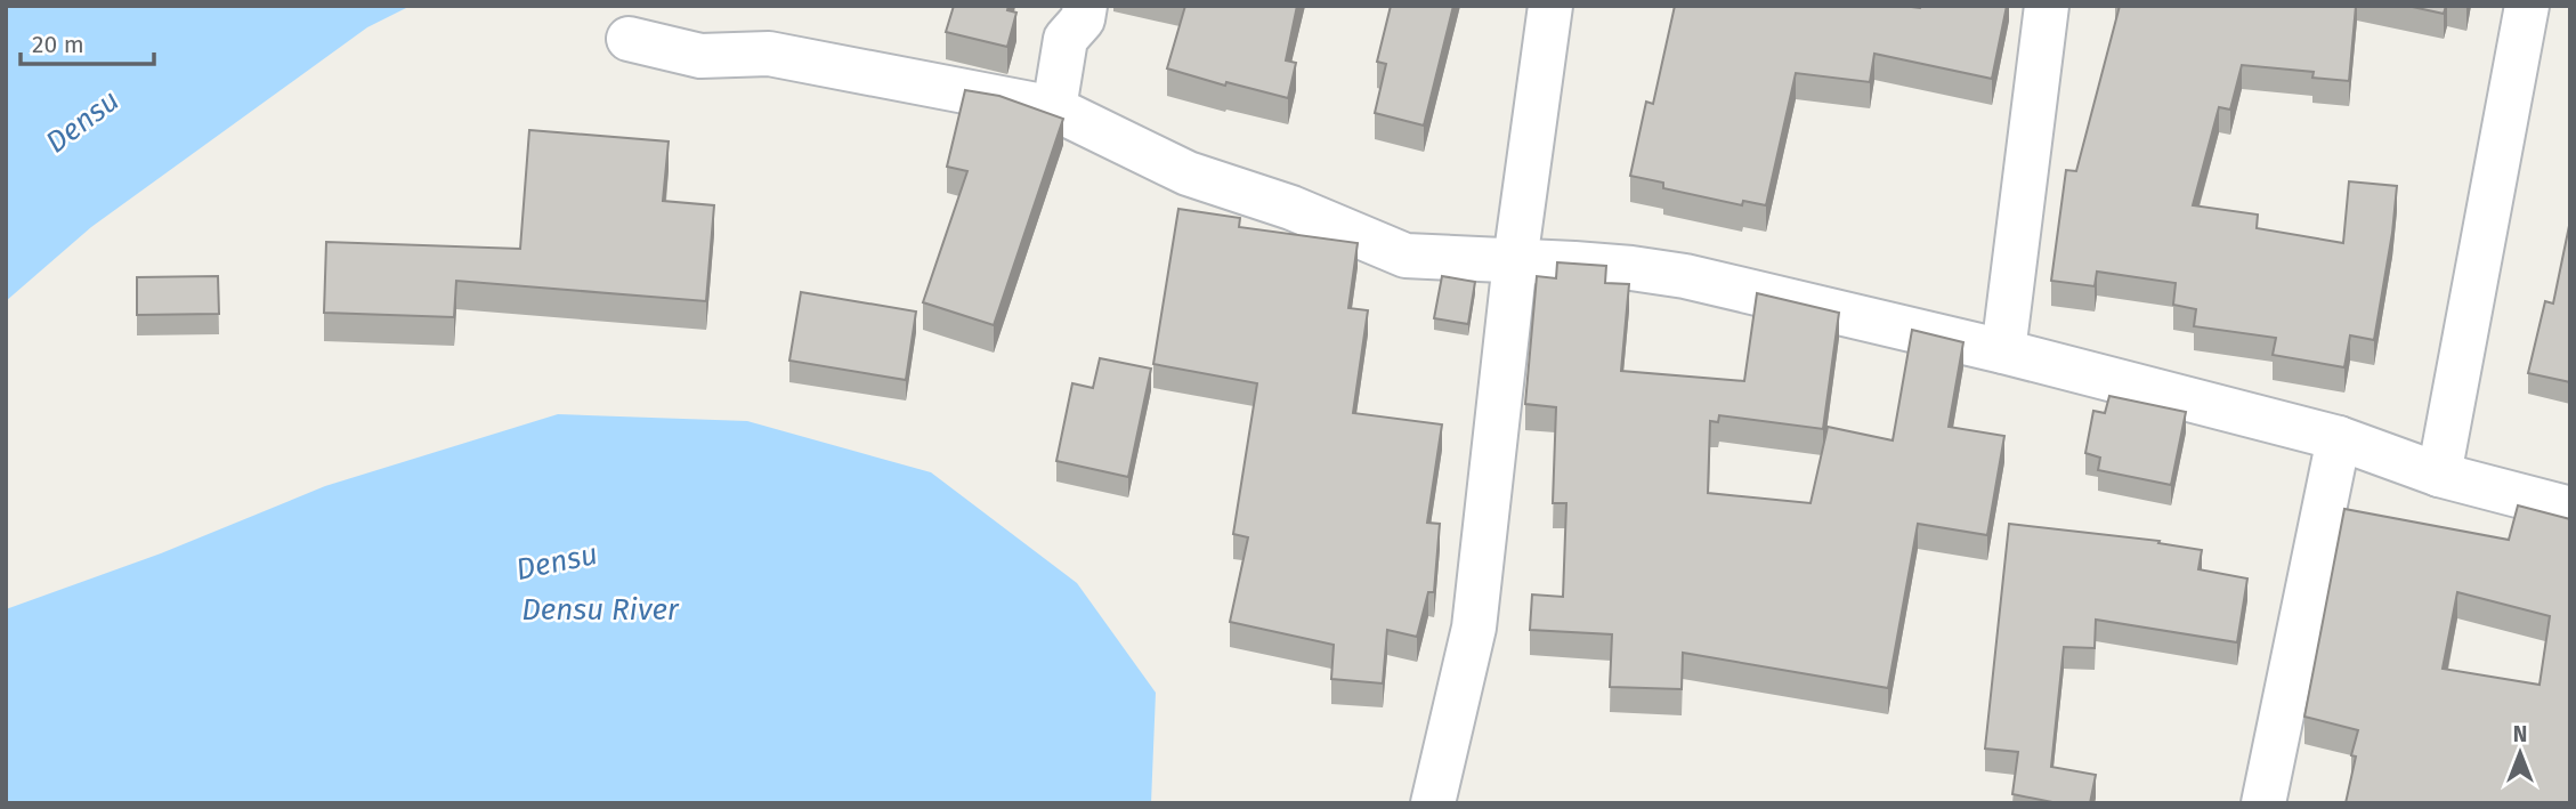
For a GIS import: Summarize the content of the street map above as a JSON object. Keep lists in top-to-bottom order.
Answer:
{
  "water": ["Densu", "Densu River"],
  "scale_bar": "20 m",
  "north": "top"
}
